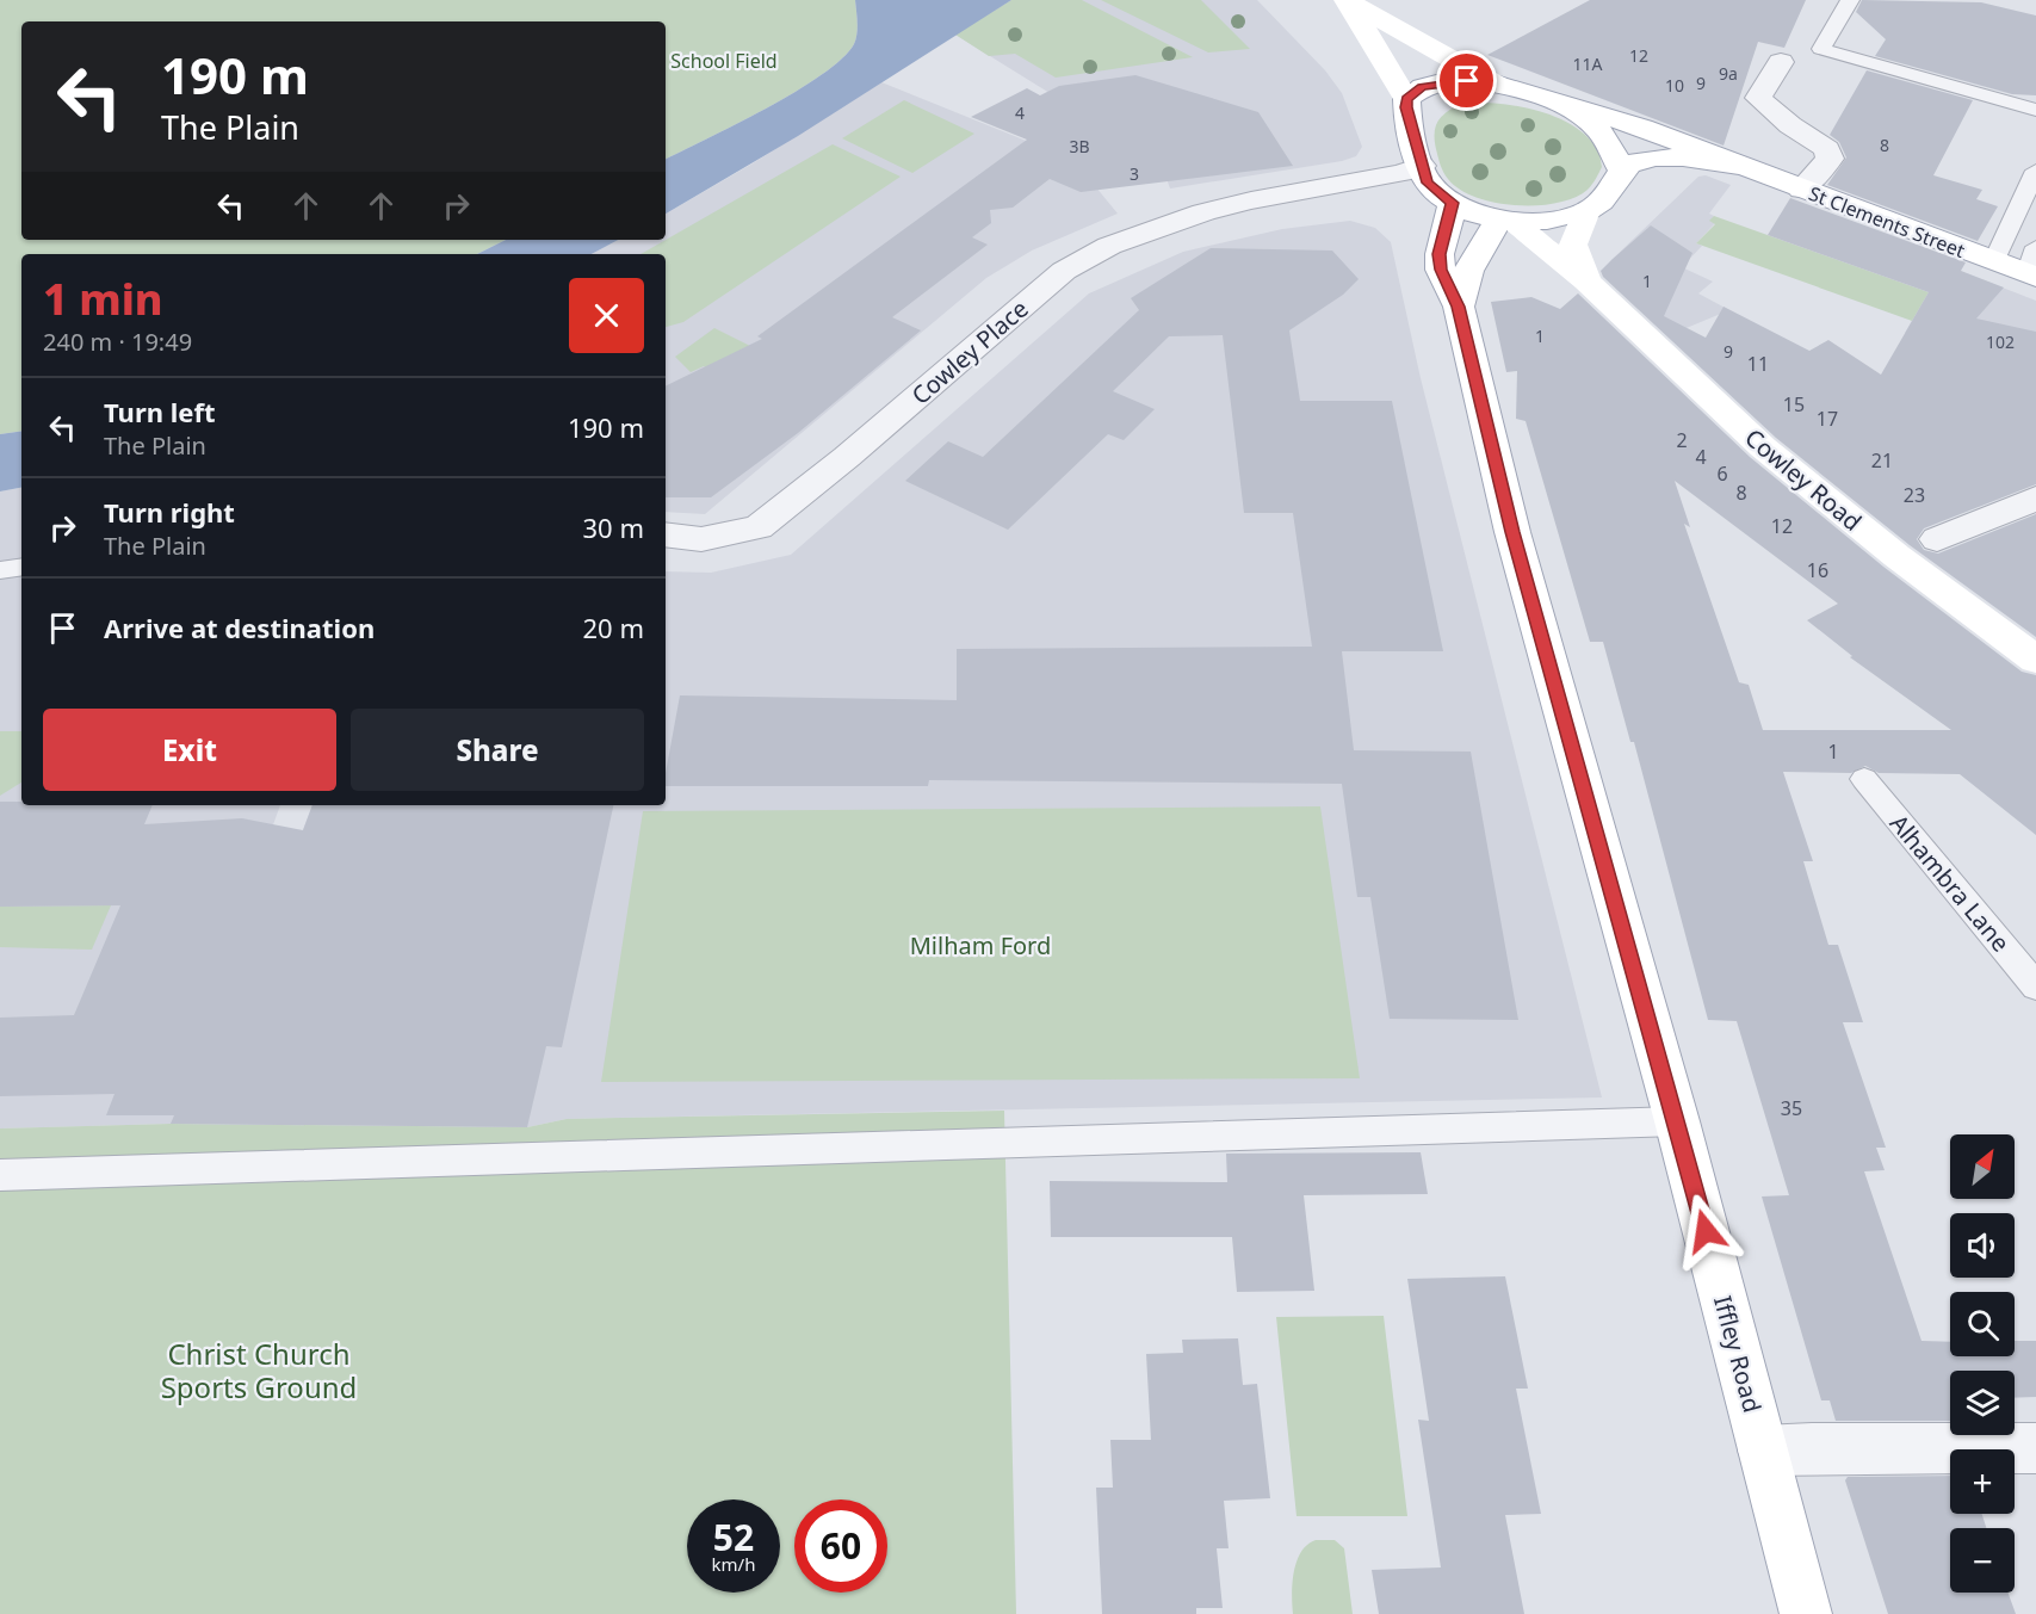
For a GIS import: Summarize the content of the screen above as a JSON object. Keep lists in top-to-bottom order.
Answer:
{
  "streets": {
    "main road": ["St Clements Street", "Cowley Road", "Iffley Road"],
    "street": ["Cowley Place"],
    "lane": ["Alhambra Lane"]
  },
  "crossings": [
    ["St Clements Street", "Cowley Place"],
    ["St Clements Street", "Cowley Road"],
    ["St Clements Street", "Iffley Road"],
    ["Cowley Place", "Cowley Road"],
    ["Cowley Place", "Iffley Road"],
    ["Cowley Road", "Iffley Road"]
  ],
  "parks": ["School Field", "Milham Ford", "Christ Church Sports Ground"],
  "house_numbers": [
    "12",
    "11A",
    "9a",
    "9",
    "10",
    "4",
    "8",
    "3B",
    "3",
    "1",
    "1",
    "102",
    "9",
    "11",
    "15",
    "17",
    "2",
    "4",
    "21",
    "6",
    "8",
    "23",
    "12",
    "16",
    "1",
    "35"
  ],
  "north": "top right",
  "page": {
    "turn": ["190 m", "The Plain"],
    "heading": ["1 min", "240 m · 19:49"],
    "list": [
      {
        "name": "Turn left",
        "note": "The Plain",
        "value": "190 m"
      },
      {
        "name": "Turn right",
        "note": "The Plain",
        "value": "30 m"
      },
      {
        "name": "Arrive at destination",
        "value": "20 m"
      }
    ],
    "buttons": ["Exit", "Share"],
    "map_buttons": ["+", "−"],
    "speed": "52 km/h",
    "limit": "60"
  }
}
